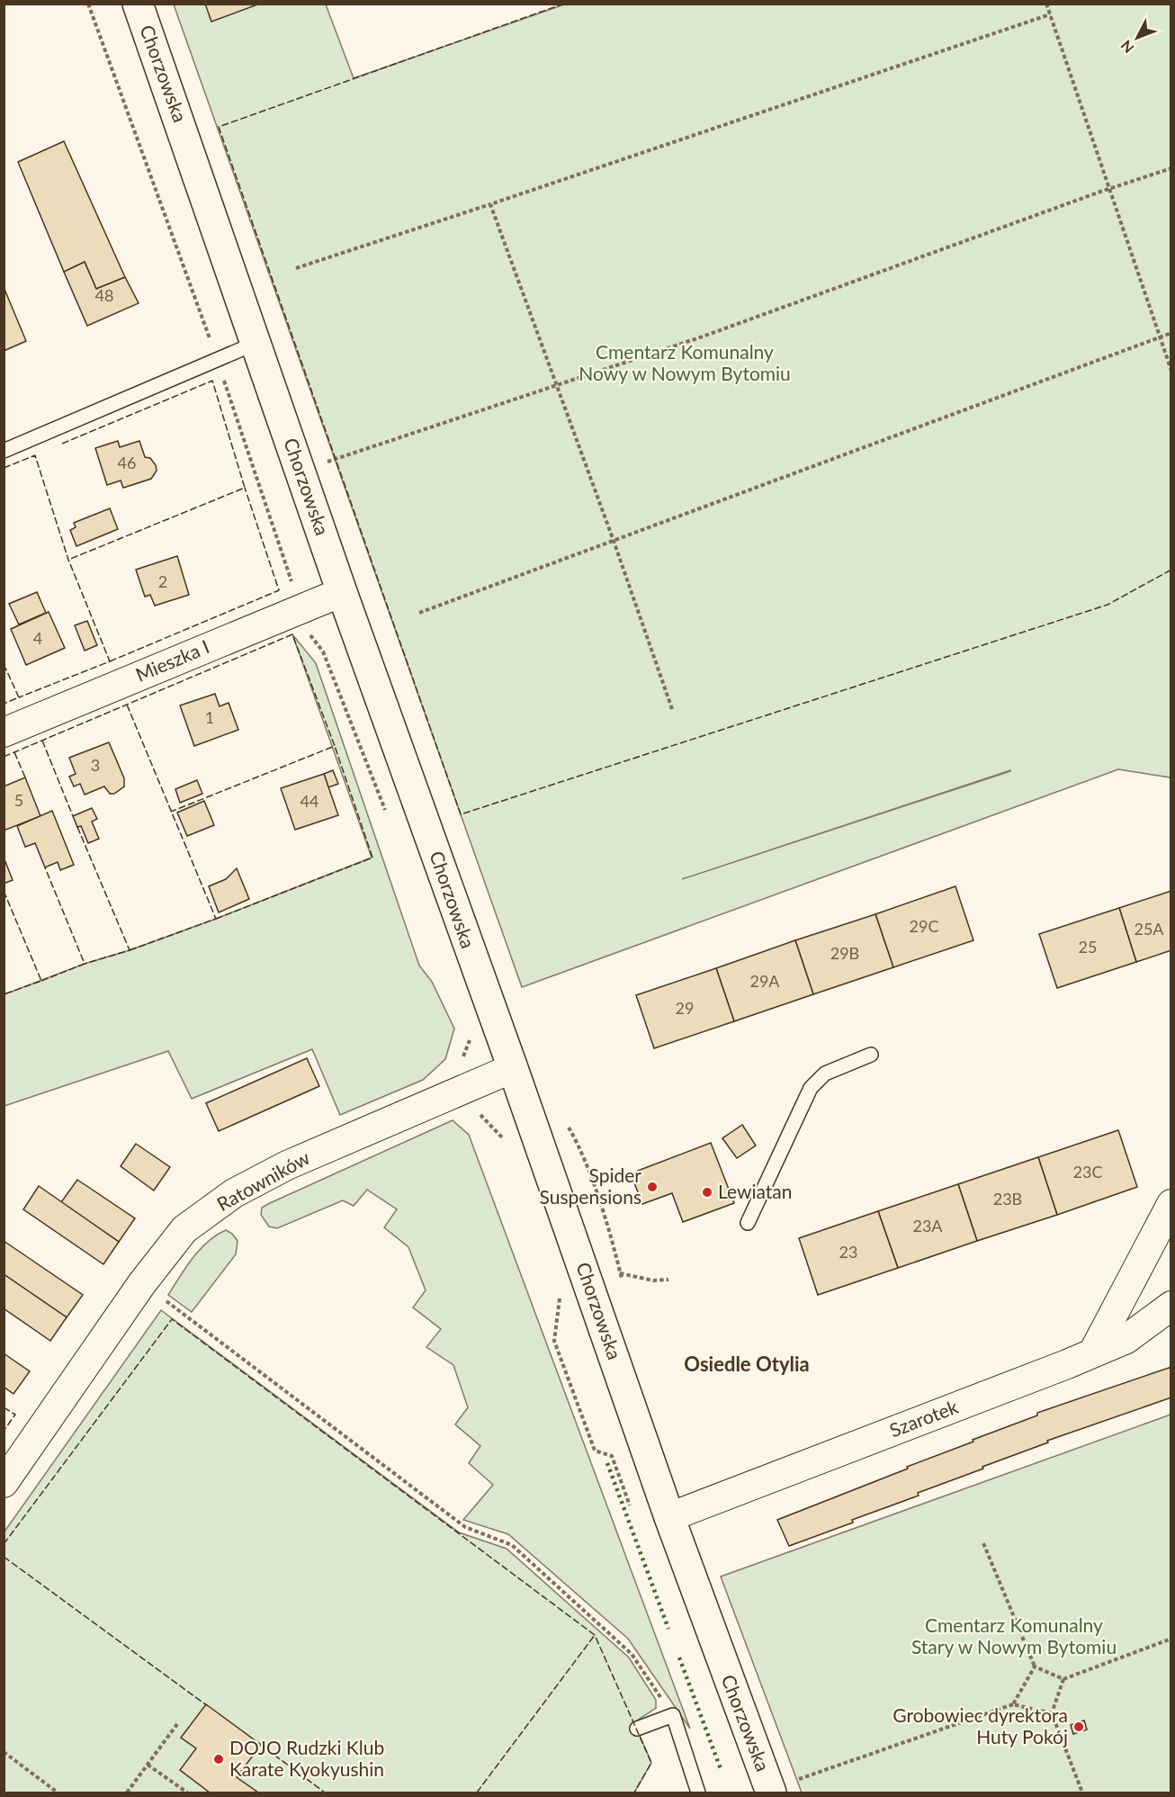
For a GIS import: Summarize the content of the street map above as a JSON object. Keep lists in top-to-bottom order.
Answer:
{
  "streets": {
    "street": [
      "Chorzowska",
      "Mieszka I",
      "Ratowników",
      "Szarotek"
    ]
  },
  "crossings": [
    ["Chorzowska", "Mieszka I"],
    ["Chorzowska", "Ratowników"],
    ["Chorzowska", "Szarotek"]
  ],
  "districts": ["Osiedle Otylia"],
  "parks": ["Cmentarz Komunalny Nowy w Nowym Bytomiu", "Cmentarz Komunalny Stary w Nowym Bytomiu"],
  "places": [
    "Spider Suspensions",
    "Lewiatan",
    "Grobowiec dyrektora Huty Pokój",
    "DOJO Rudzki Klub Karate Kyokyushin"
  ],
  "house_numbers": [
    "48",
    "46",
    "2",
    "4",
    "1",
    "3",
    "5",
    "44",
    "29C",
    "25A",
    "25",
    "29B",
    "29A",
    "29",
    "23C",
    "23B",
    "23A",
    "23"
  ],
  "north": "bottom left"
}
